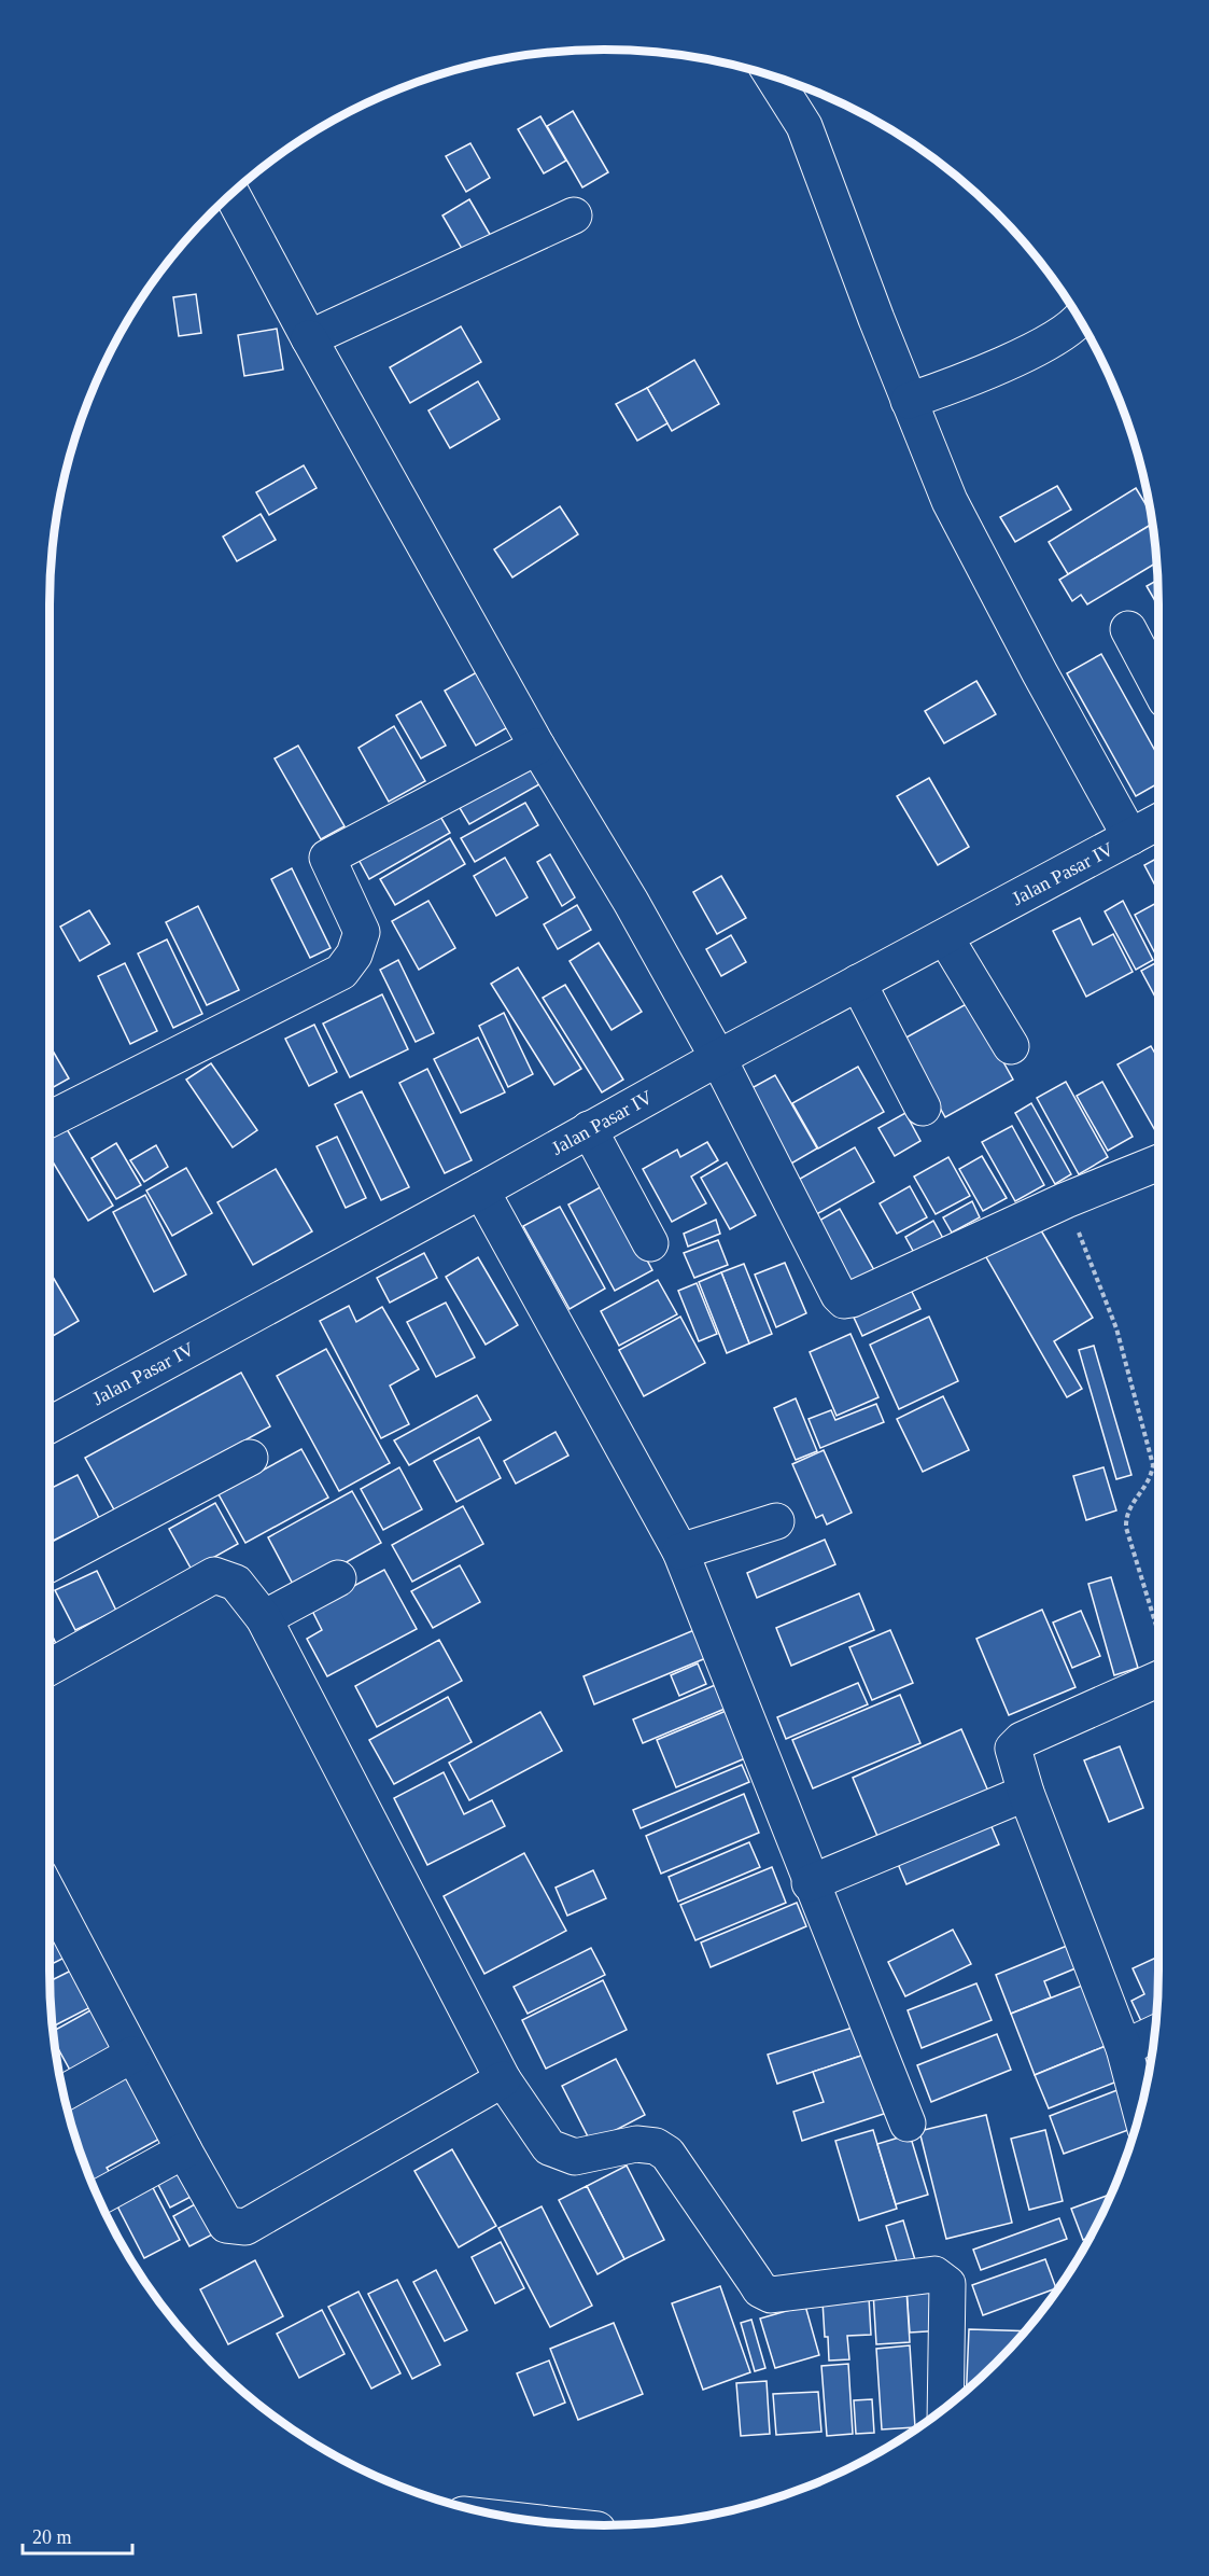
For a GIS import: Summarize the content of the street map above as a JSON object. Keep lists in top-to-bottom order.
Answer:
{
  "streets": {
    "main road": ["Jalan Pasar IV"]
  },
  "scale_bar": "20 m"
}
